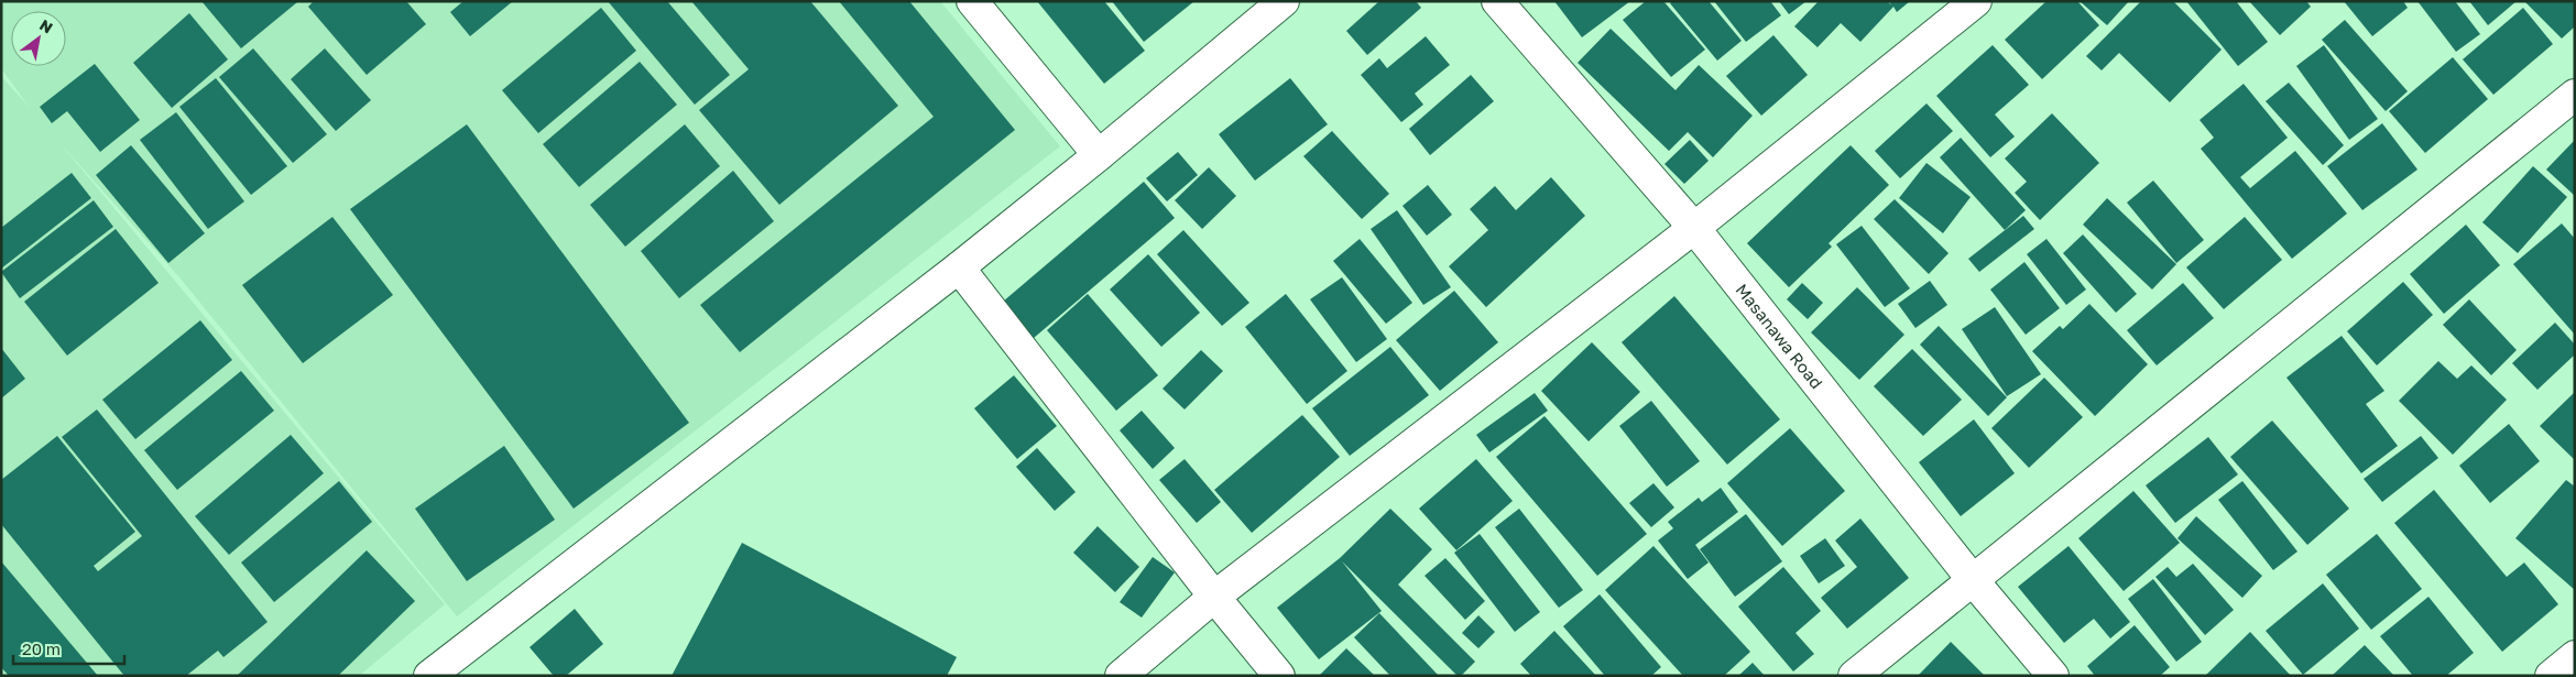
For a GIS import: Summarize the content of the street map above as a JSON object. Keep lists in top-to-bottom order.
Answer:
{
  "streets": {
    "street": ["Masanawa Road"]
  },
  "scale_bar": "20 m",
  "north": "top right"
}
